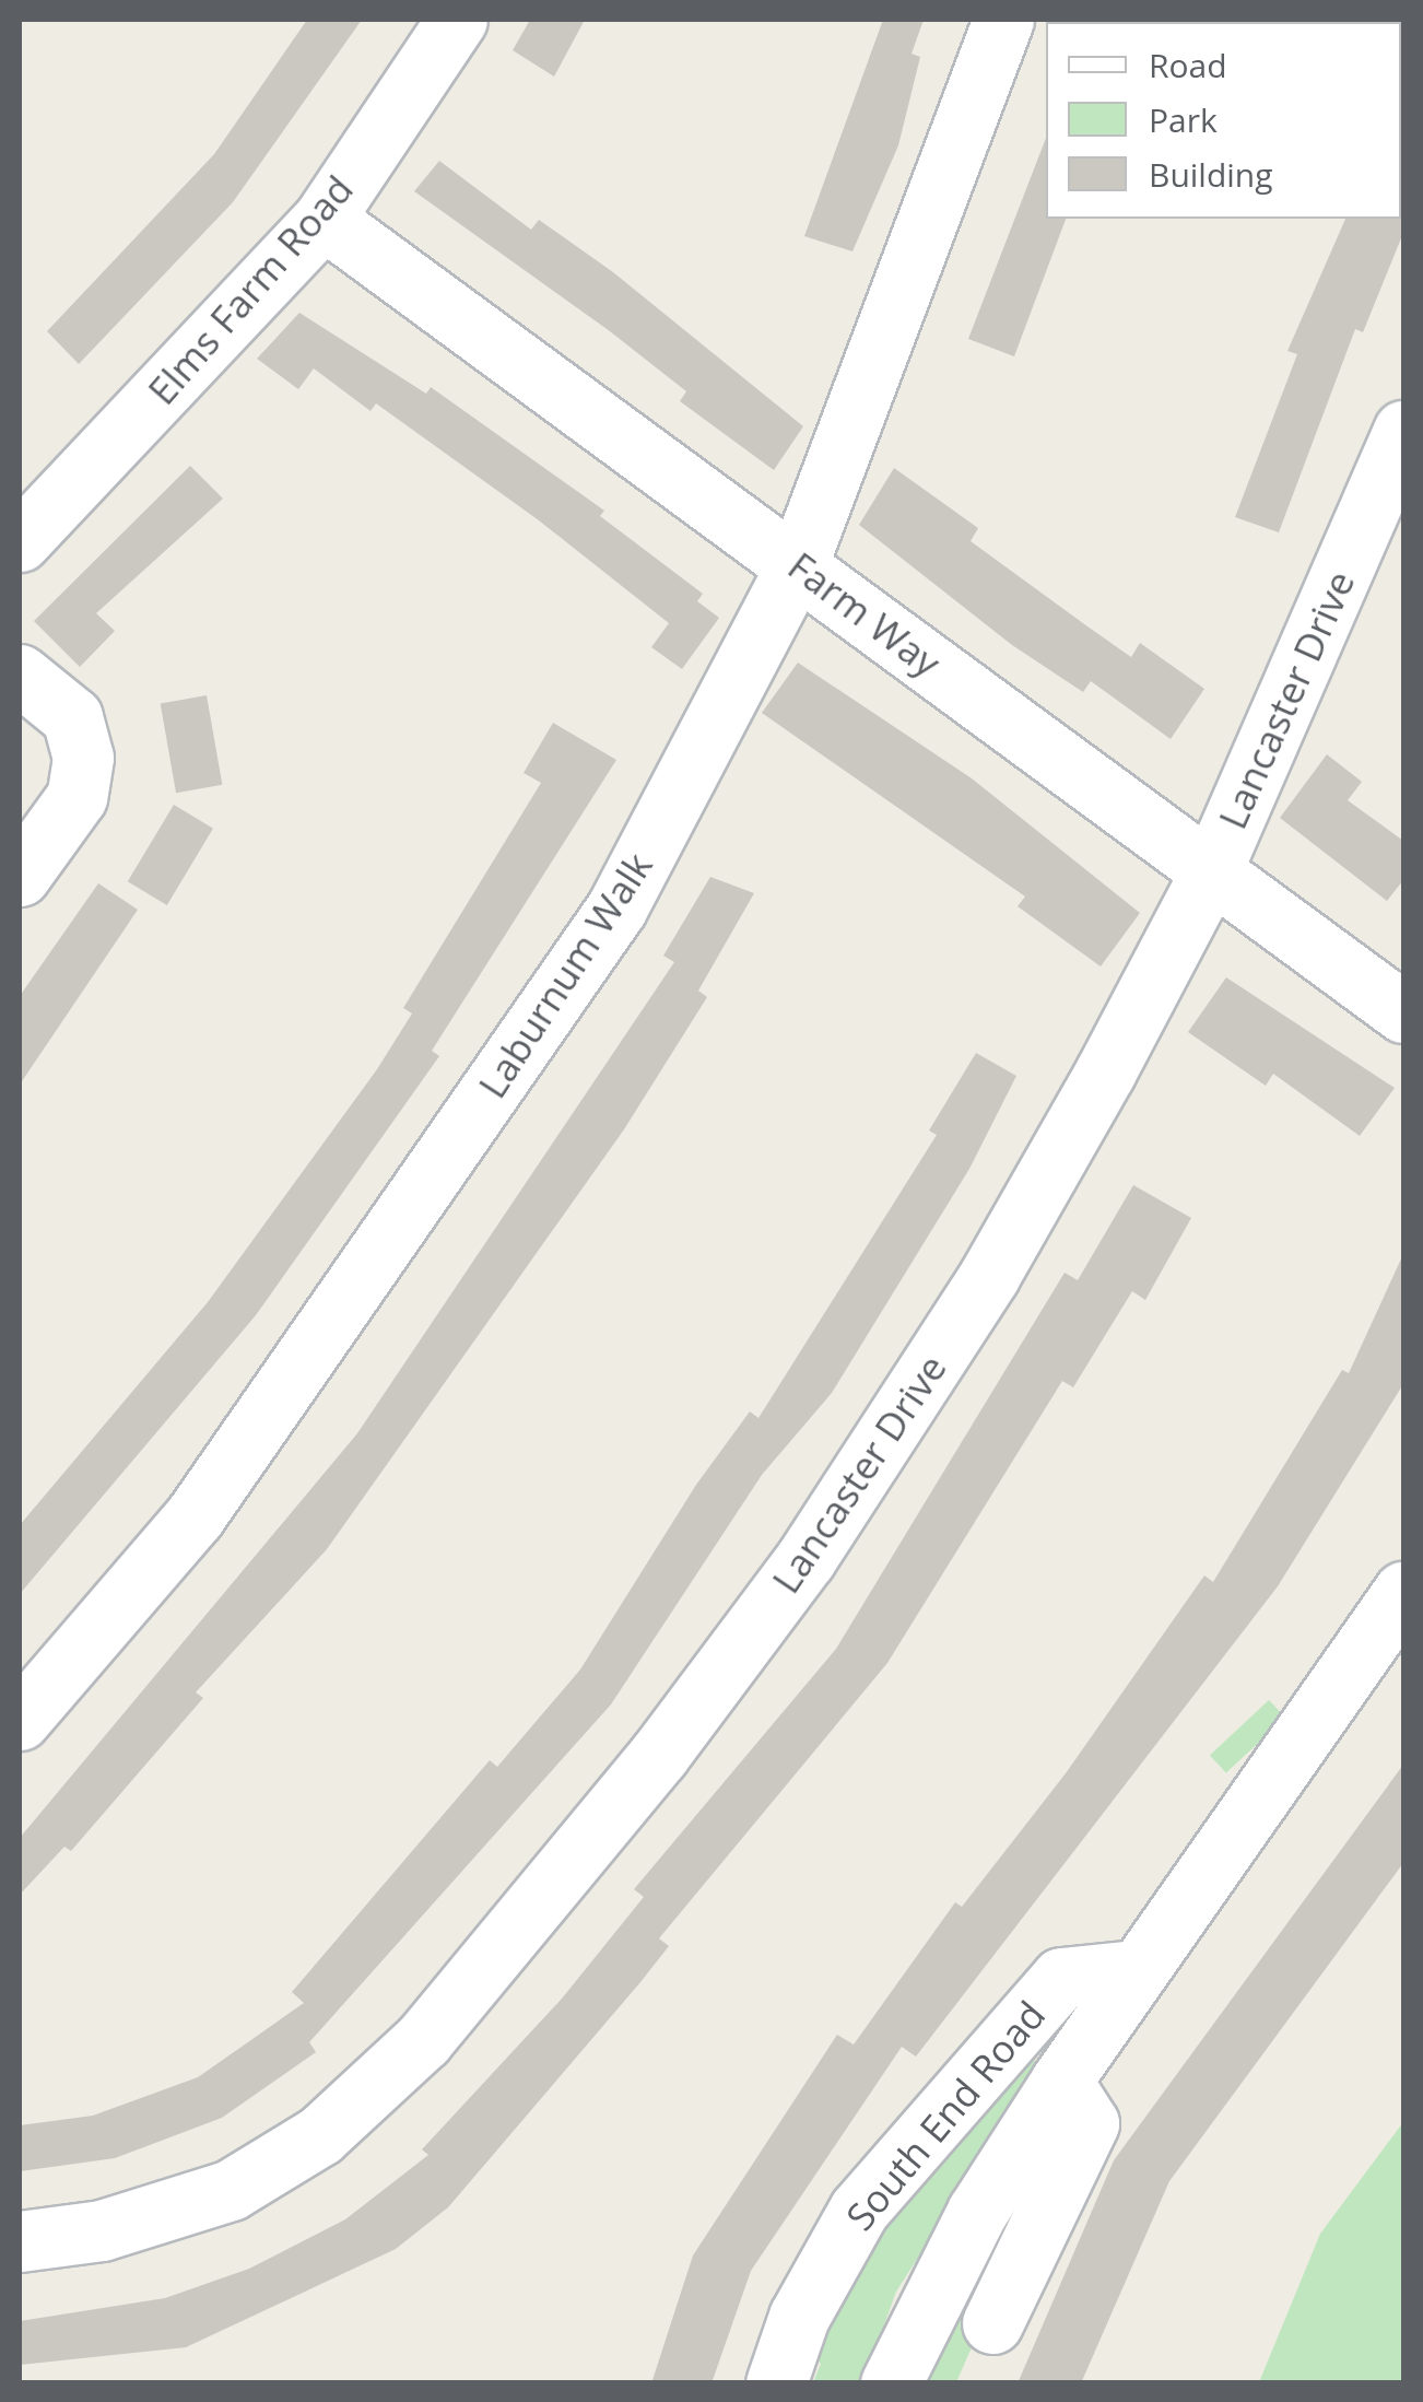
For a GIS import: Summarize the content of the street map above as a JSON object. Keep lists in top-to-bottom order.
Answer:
{
  "streets": {
    "street": [
      "Elms Farm Road",
      "Farm Way",
      "Lancaster Drive",
      "Laburnum Walk",
      "South End Road"
    ]
  },
  "crossings": [
    ["Elms Farm Road", "Farm Way"],
    ["Farm Way", "Lancaster Drive"],
    ["Farm Way", "Laburnum Walk"]
  ],
  "legend": ["Road", "Park", "Building"]
}
